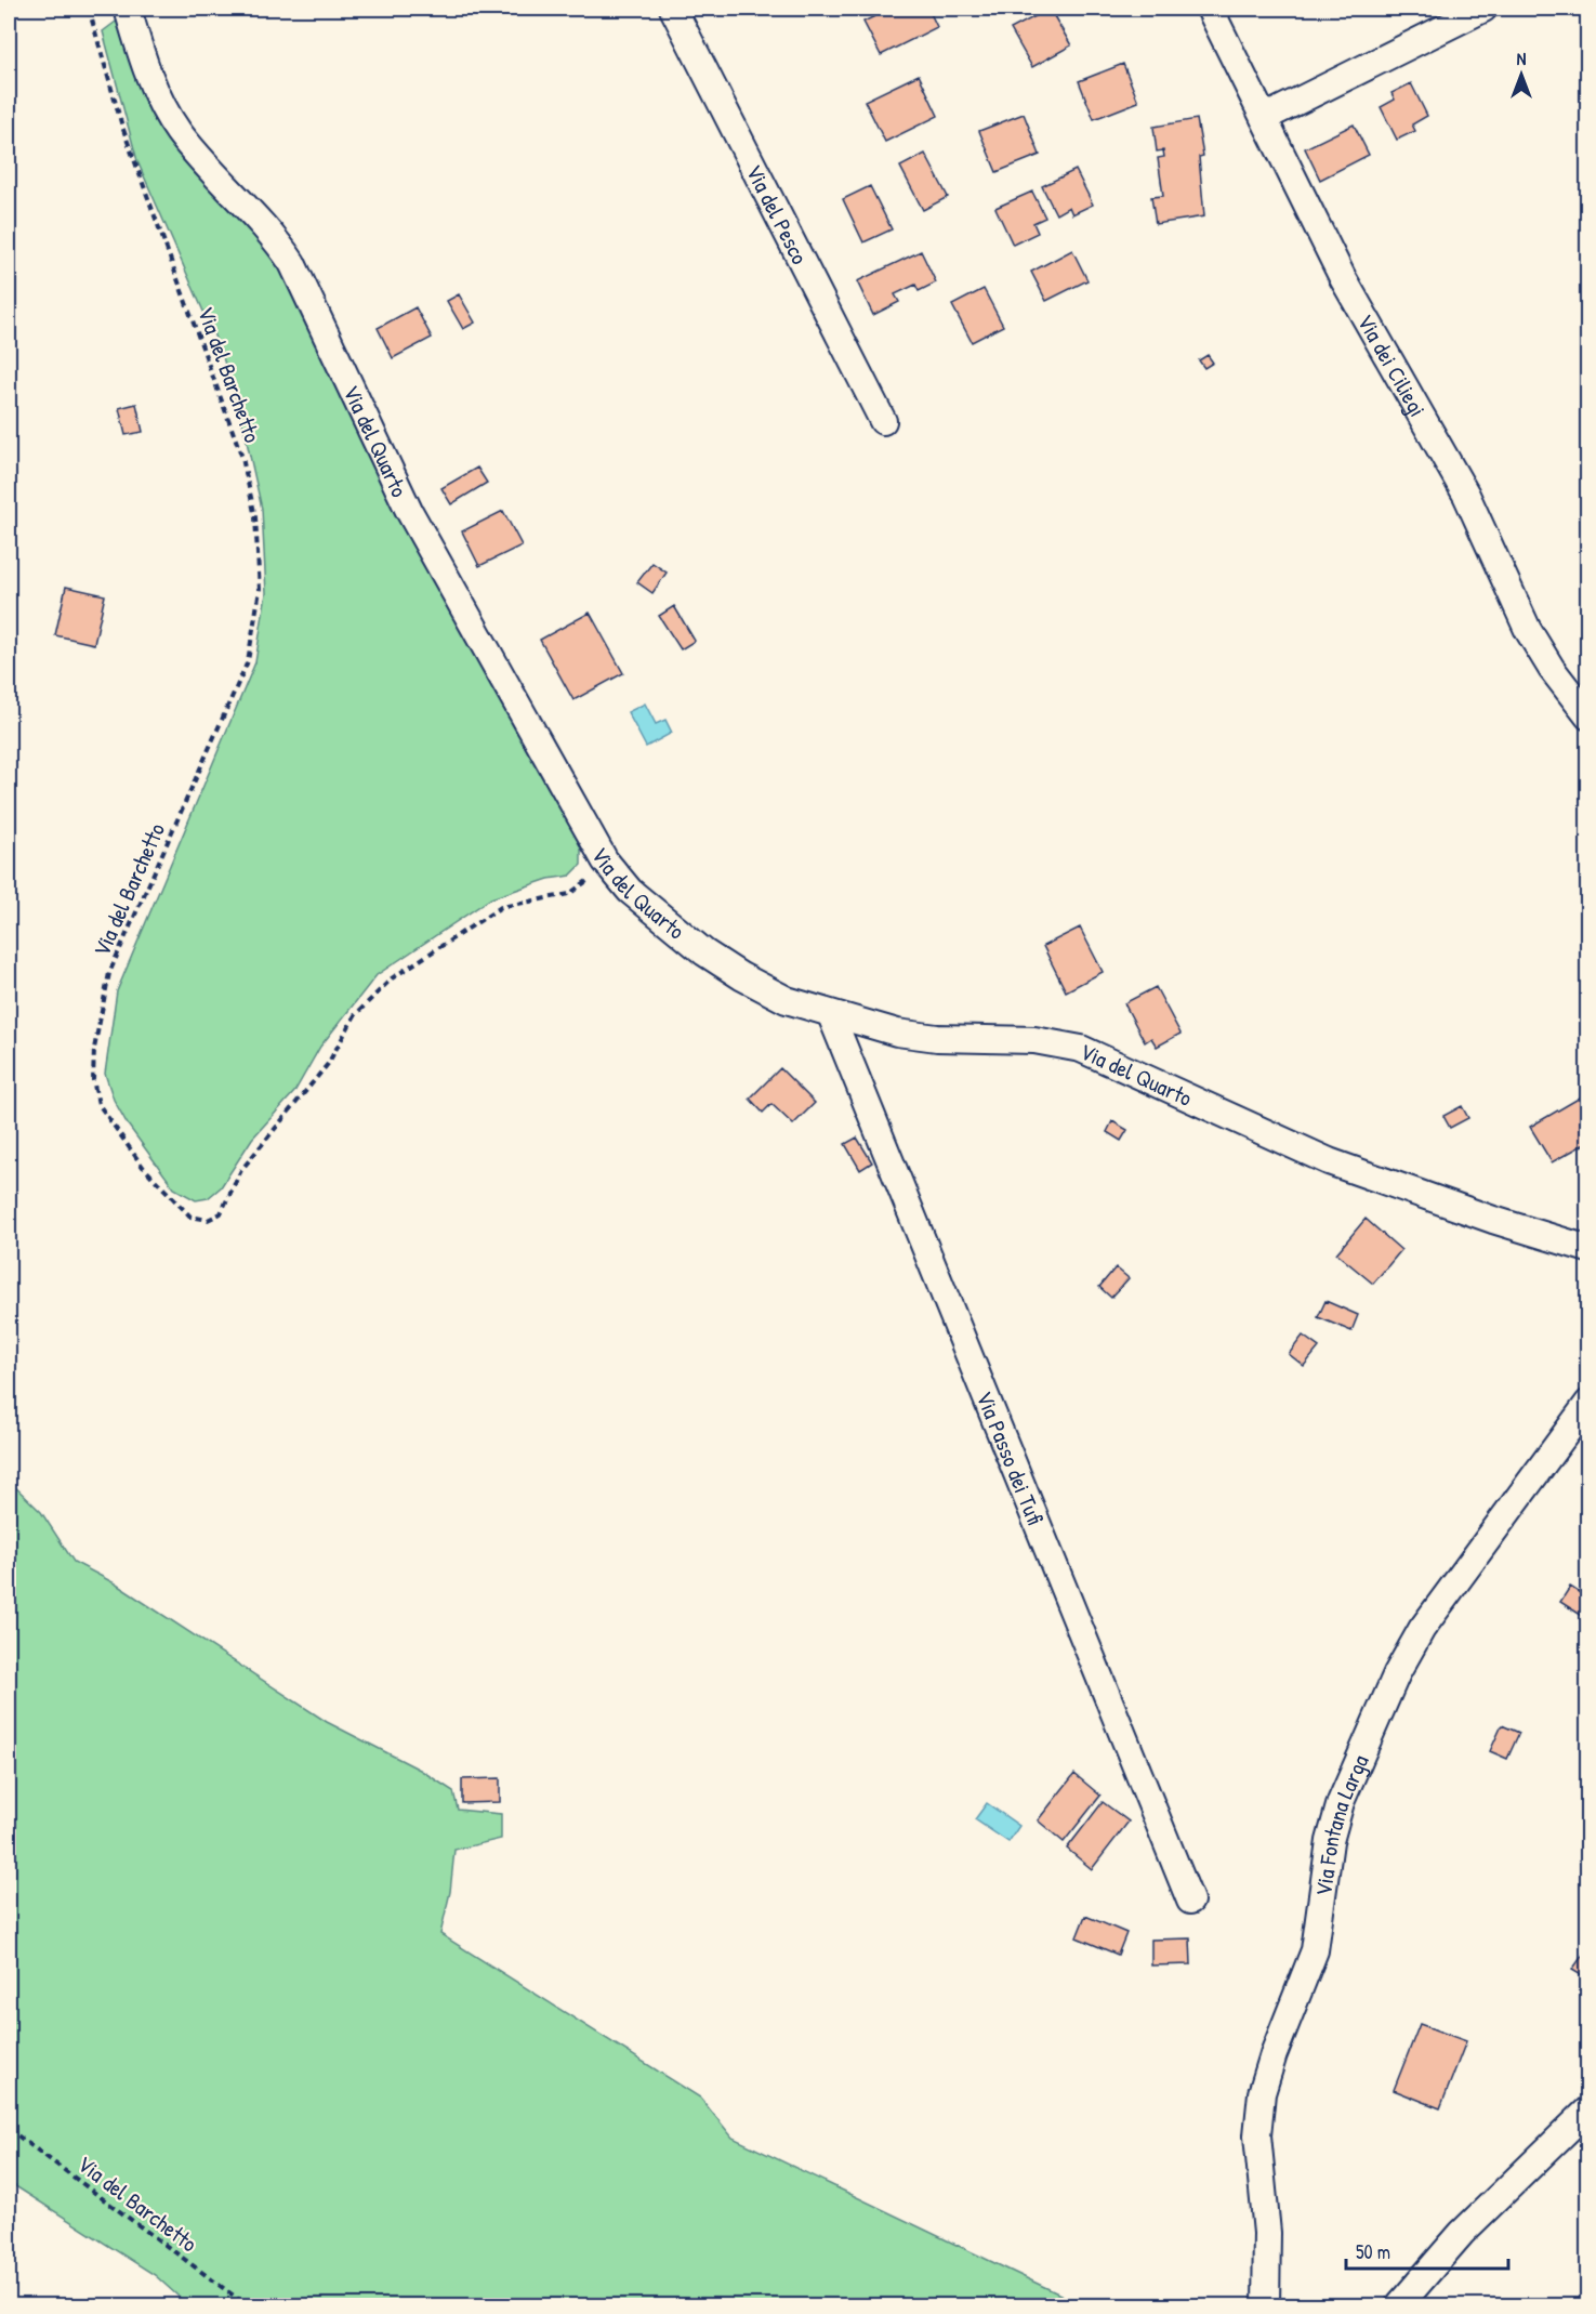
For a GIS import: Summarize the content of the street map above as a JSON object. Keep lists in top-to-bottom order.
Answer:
{
  "streets": {
    "street": [
      "Via del Pesco",
      "Via dei Ciliegi",
      "Via del Quarto",
      "Via Passo dei Tufi",
      "Via Fontana Larga"
    ],
    "path": ["Via del Barchetto"]
  },
  "crossings": [
    ["Via del Barchetto", "Via del Quarto"],
    ["Via del Quarto", "Via Passo dei Tufi"]
  ],
  "scale_bar": "50 m",
  "north": "top"
}
